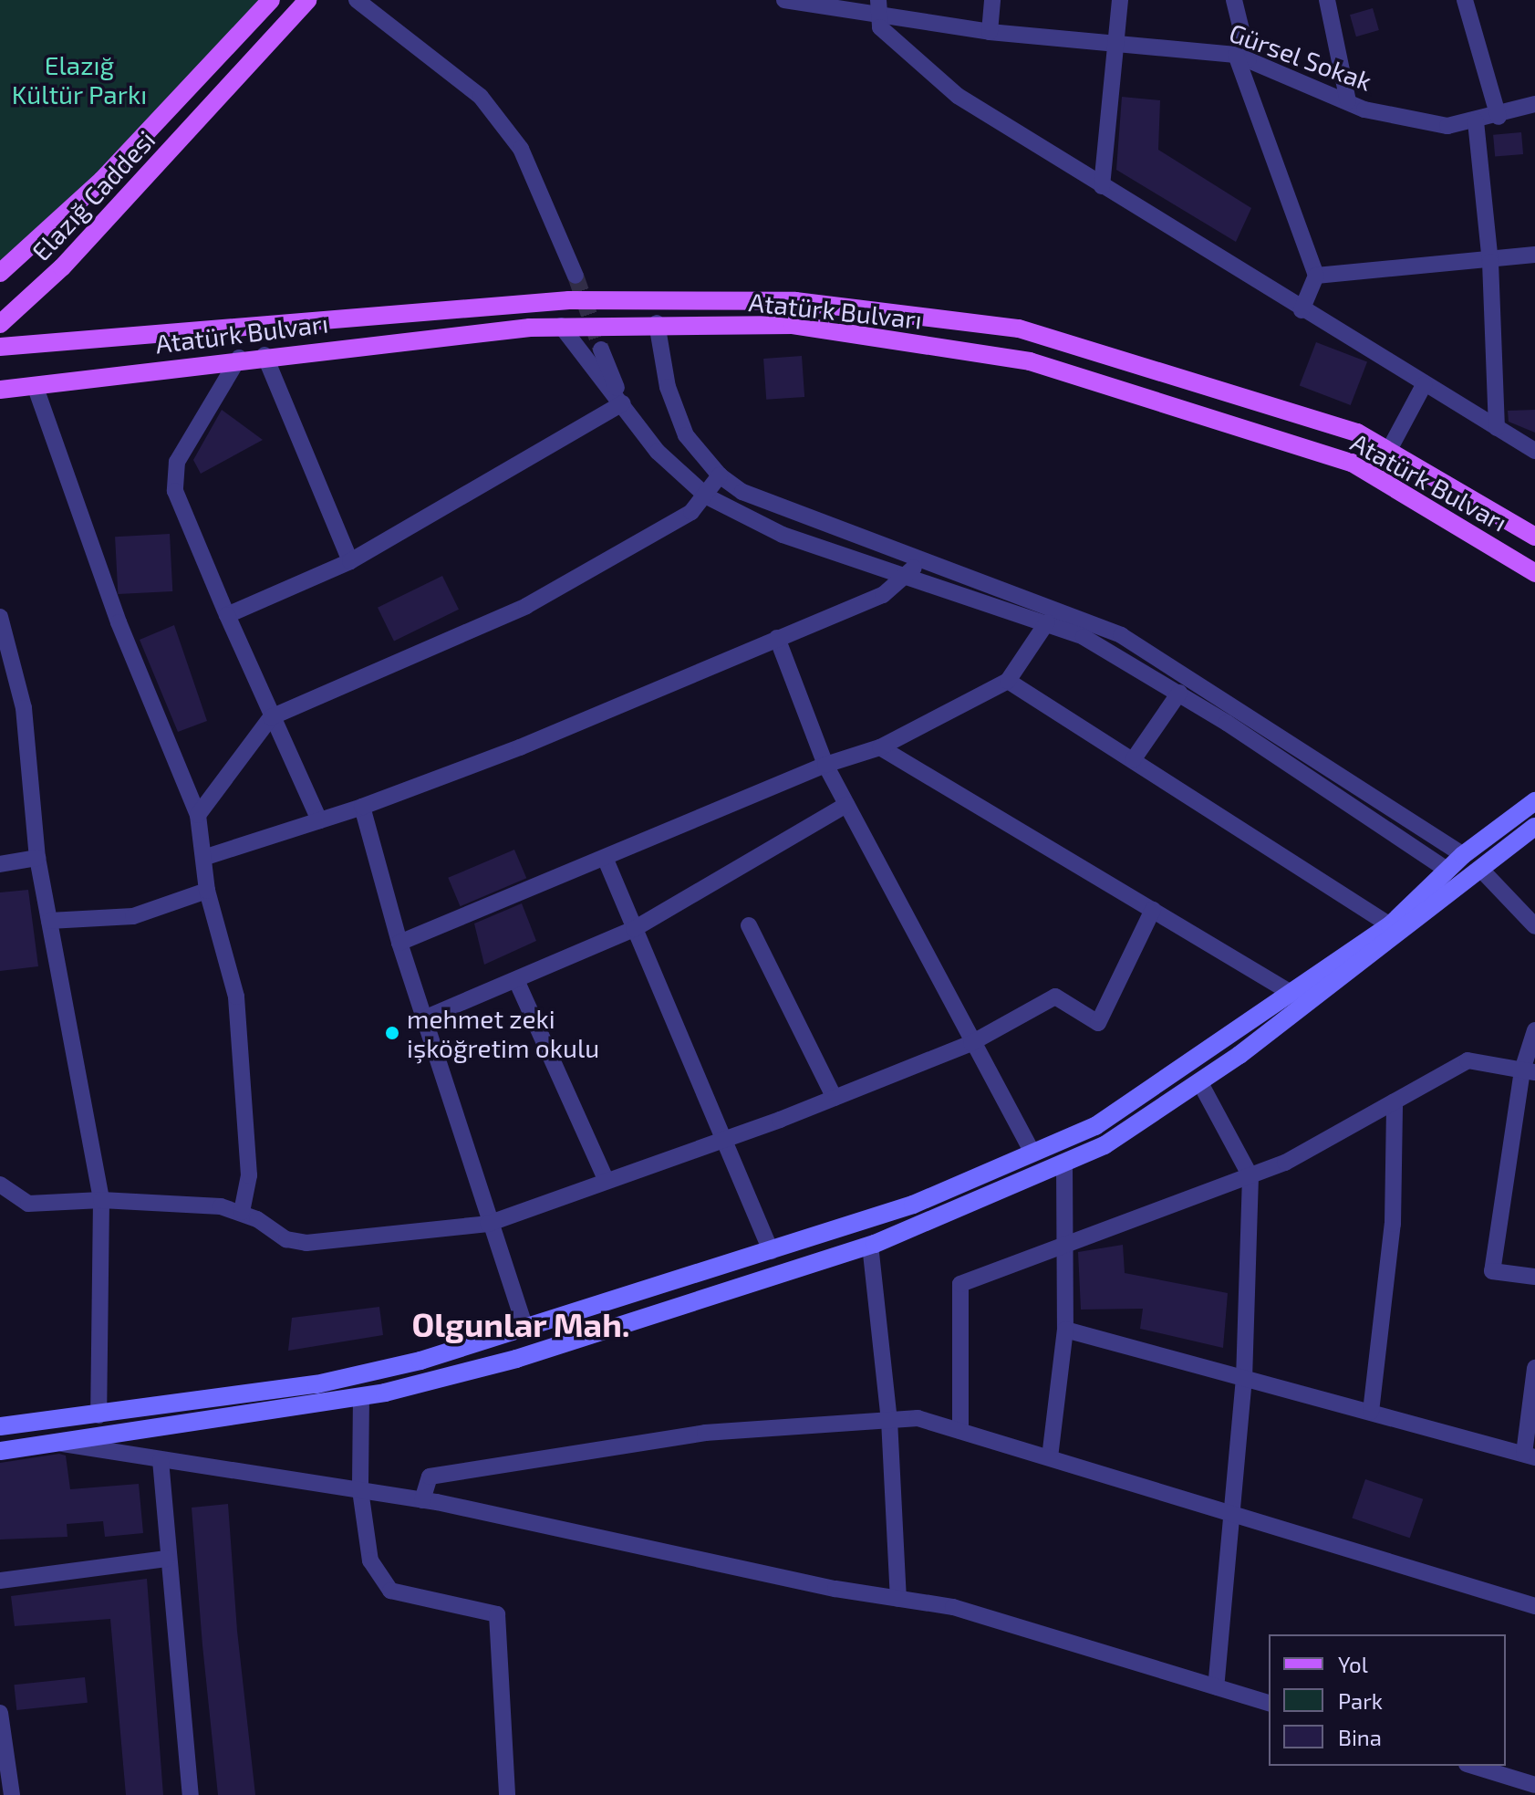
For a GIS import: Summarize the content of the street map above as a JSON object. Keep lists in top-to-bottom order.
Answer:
{
  "streets": {
    "main road": ["Elazığ Caddesi", "Atatürk Bulvarı"],
    "street": ["Gürsel Sokak"]
  },
  "districts": ["Olgunlar Mah."],
  "parks": ["Elazığ Kültür Parkı"],
  "places": ["mehmet zeki işköğretim okulu"],
  "legend": ["Yol", "Park", "Bina"]
}
